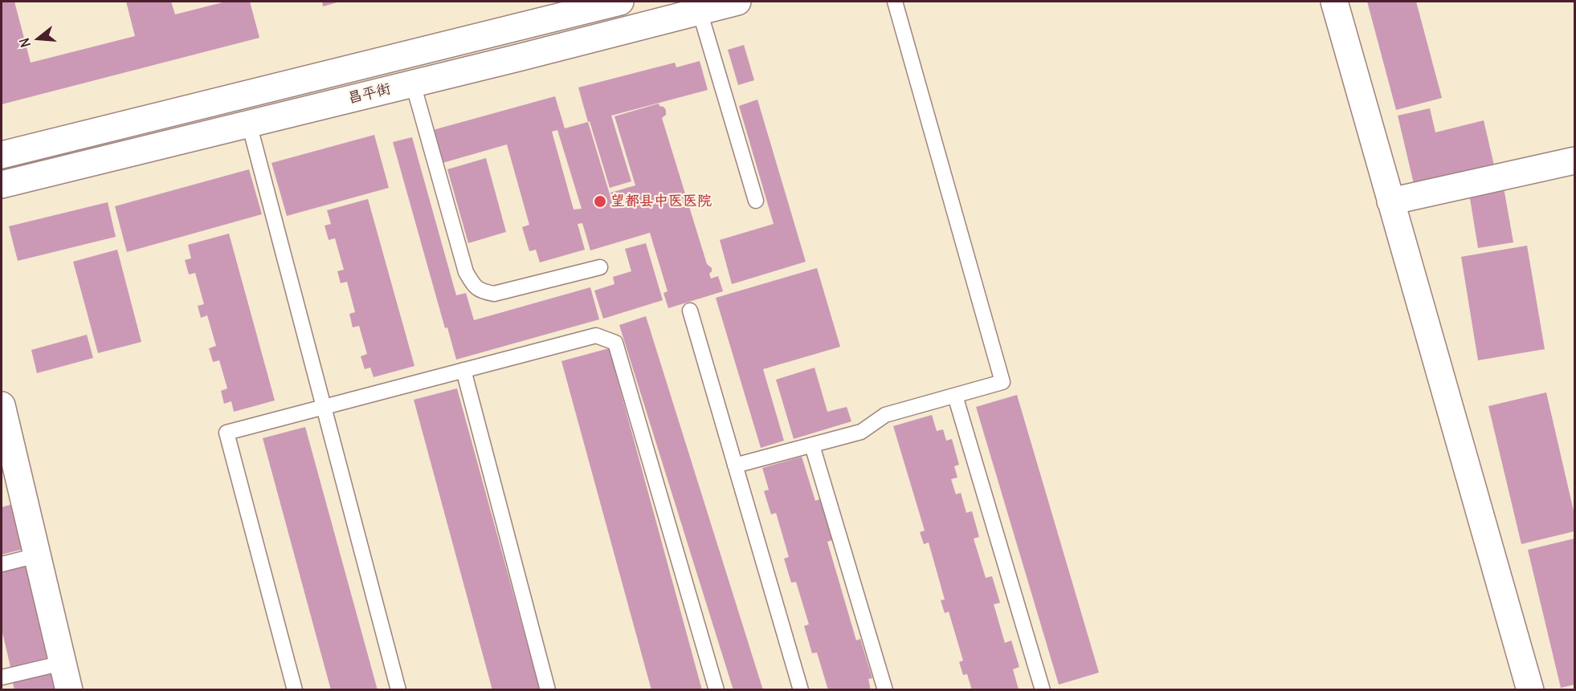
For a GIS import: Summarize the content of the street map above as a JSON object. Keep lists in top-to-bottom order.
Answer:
{
  "streets": {
    "street": ["昌平街"]
  },
  "places": ["望都县中医医院"],
  "north": "left"
}
